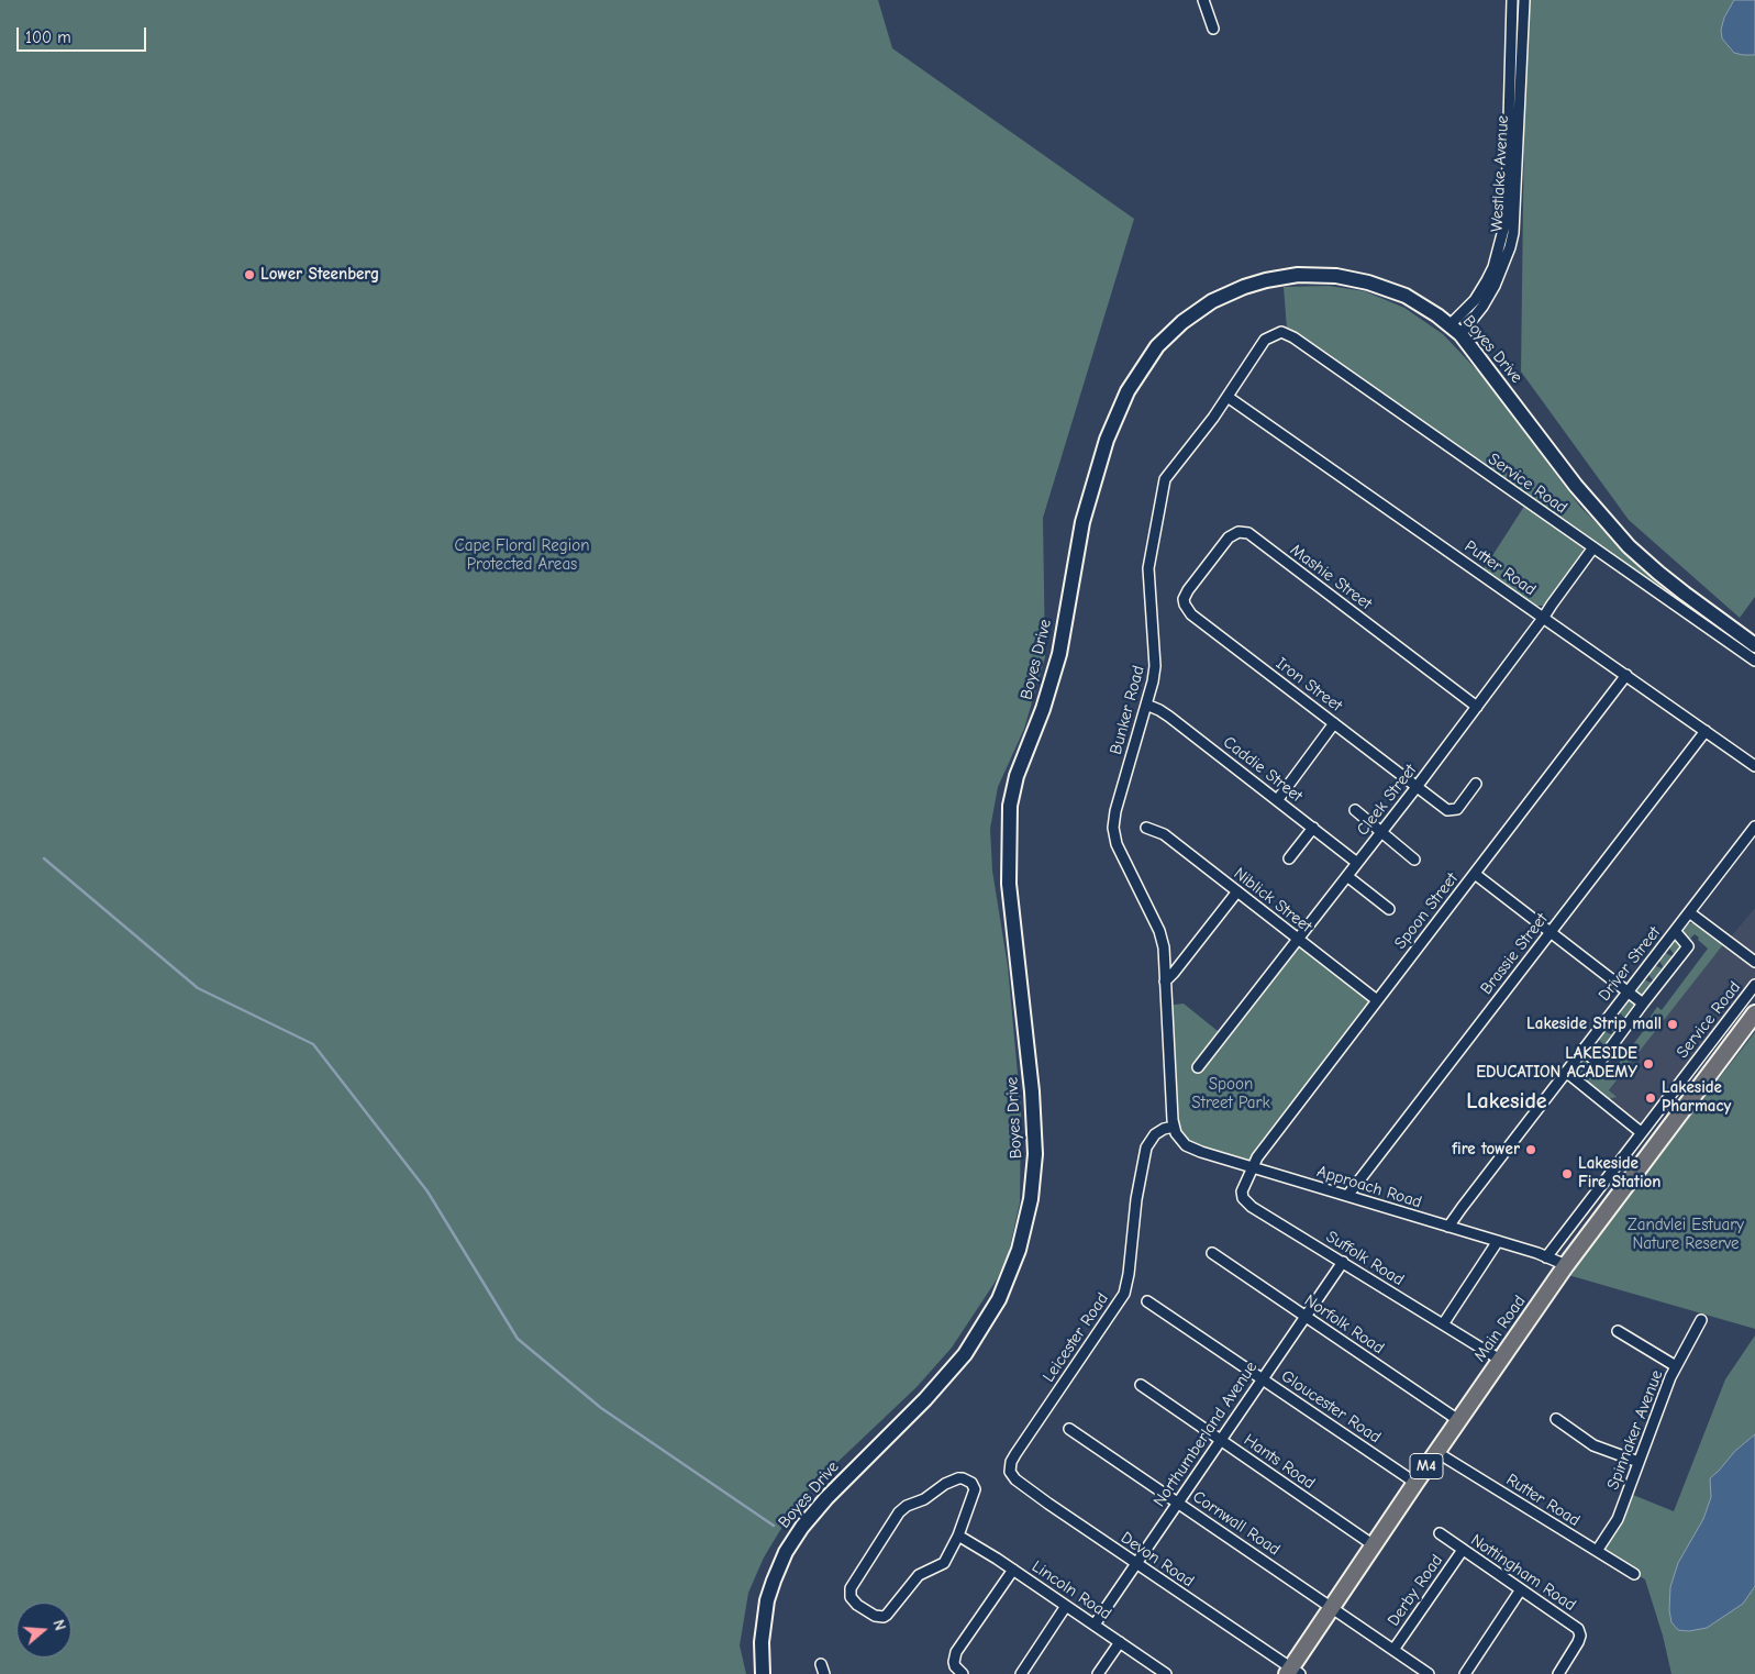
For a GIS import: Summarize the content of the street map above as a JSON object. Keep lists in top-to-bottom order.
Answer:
{
  "streets": {
    "main road": ["Boyes Drive", "Main Road", "M4"],
    "street": [
      "Westlake Avenue",
      "Service Road",
      "Putter Road",
      "Mashie Street",
      "Iron Street",
      "Bunker Road",
      "Caddie Street",
      "Cleek Street",
      "Niblick Street",
      "Spoon Street",
      "Brassie Street",
      "Driver Street",
      "Approach Road",
      "Suffolk Road",
      "Norfolk Road",
      "Leicester Road",
      "Gloucester Road",
      "Spinnaker Avenue",
      "Northumberland Avenue",
      "Hants Road",
      "Rutter Road",
      "Cornwall Road",
      "Devon Road",
      "Nottingham Road",
      "Lincoln Road",
      "Derby Road"
    ]
  },
  "crossings": [
    ["Westlake Avenue", "Boyes Drive"],
    ["Service Road", "Bunker Road"],
    ["Service Road", "Cleek Street"],
    ["Service Road", "Approach Road"],
    ["Putter Road", "Bunker Road"],
    ["Putter Road", "Cleek Street"],
    ["Putter Road", "Spoon Street"],
    ["Putter Road", "Brassie Street"],
    ["Mashie Street", "Iron Street"],
    ["Mashie Street", "Cleek Street"],
    ["Iron Street", "Cleek Street"],
    ["Bunker Road", "Caddie Street"],
    ["Bunker Road", "Approach Road"],
    ["Bunker Road", "Leicester Road"],
    ["Caddie Street", "Cleek Street"],
    ["Cleek Street", "Niblick Street"],
    ["Niblick Street", "Spoon Street"],
    ["Spoon Street", "Approach Road"],
    ["Spoon Street", "Suffolk Road"],
    ["Brassie Street", "Approach Road"],
    ["Driver Street", "Approach Road"],
    ["Approach Road", "Suffolk Road"],
    ["Approach Road", "Main Road"],
    ["Approach Road", "Leicester Road"],
    ["Suffolk Road", "Main Road"],
    ["Suffolk Road", "Northumberland Avenue"],
    ["Norfolk Road", "Main Road"],
    ["Norfolk Road", "Northumberland Avenue"],
    ["Main Road", "Gloucester Road"],
    ["Main Road", "Hants Road"],
    ["Main Road", "Rutter Road"],
    ["Main Road", "Cornwall Road"],
    ["Main Road", "Devon Road"],
    ["Leicester Road", "Devon Road"],
    ["Gloucester Road", "Northumberland Avenue"],
    ["Spinnaker Avenue", "Rutter Road"],
    ["Northumberland Avenue", "Hants Road"],
    ["Northumberland Avenue", "Cornwall Road"],
    ["Northumberland Avenue", "Devon Road"],
    ["Northumberland Avenue", "Lincoln Road"],
    ["Cornwall Road", "Derby Road"],
    ["Nottingham Road", "Derby Road"]
  ],
  "districts": ["Lakeside"],
  "parks": ["Cape Floral Region Protected Areas", "Spoon Street Park", "Zandvlei Estuary Nature Reserve"],
  "places": [
    "Lower Steenberg",
    "Lakeside Strip mall",
    "LAKESIDE EDUCATION ACADEMY",
    "Lakeside Pharmacy",
    "fire tower",
    "Lakeside Fire Station"
  ],
  "scale_bar": "100 m",
  "north": "right"
}
